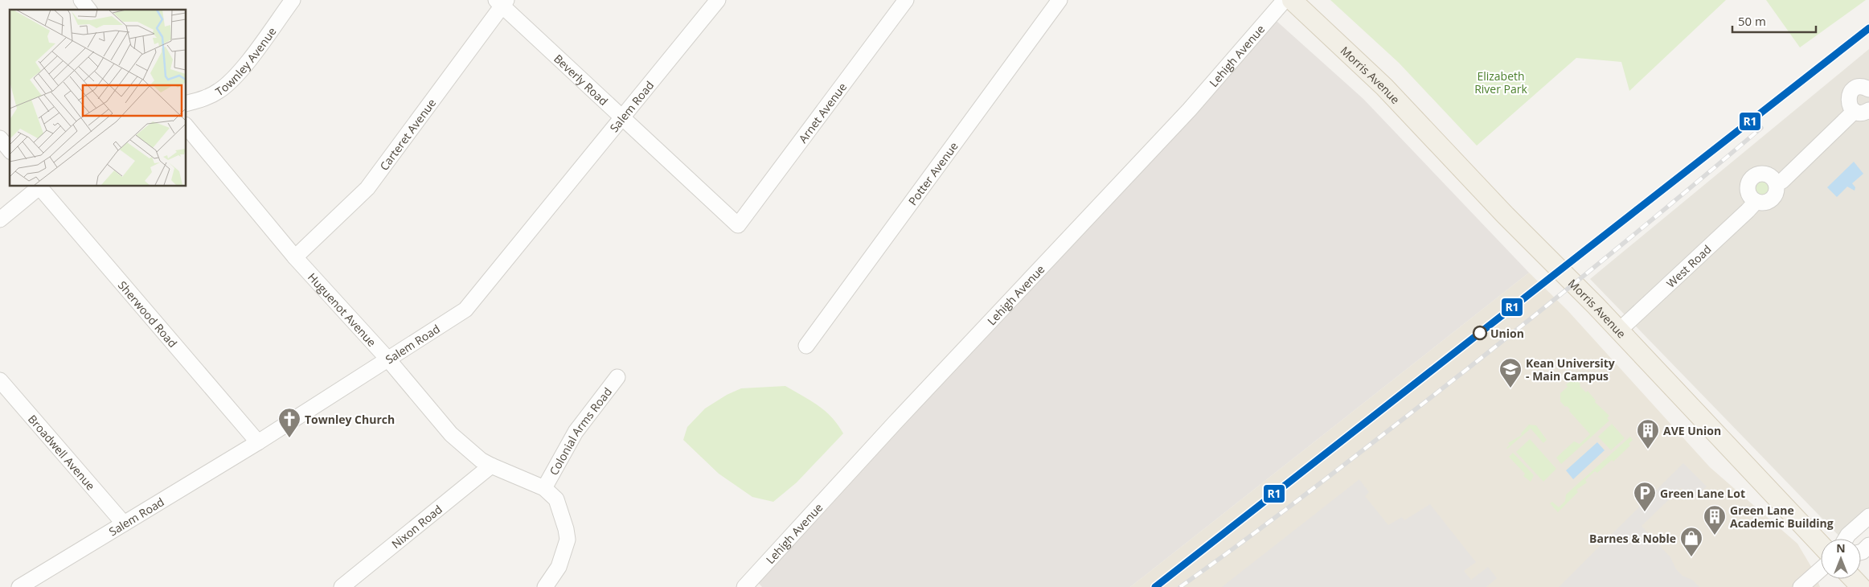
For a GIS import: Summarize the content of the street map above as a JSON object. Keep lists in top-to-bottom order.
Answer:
{
  "streets": {
    "main road": ["Morris Avenue"],
    "street": [
      "Lehigh Avenue",
      "Townley Avenue",
      "Beverly Road",
      "Salem Road",
      "Arnet Avenue",
      "Carteret Avenue",
      "Potter Avenue",
      "West Road",
      "Huguenot Avenue",
      "Sherwood Road",
      "Colonial Arms Road",
      "Broadwell Avenue",
      "Nixon Road"
    ]
  },
  "crossings": [
    ["Morris Avenue", "West Road"],
    ["Beverly Road", "Salem Road"],
    ["Beverly Road", "Arnet Avenue"],
    ["Beverly Road", "Carteret Avenue"],
    ["Salem Road", "Huguenot Avenue"],
    ["Salem Road", "Sherwood Road"],
    ["Salem Road", "Broadwell Avenue"],
    ["Carteret Avenue", "Huguenot Avenue"],
    ["Huguenot Avenue", "Colonial Arms Road"],
    ["Huguenot Avenue", "Nixon Road"]
  ],
  "parks": ["Elizabeth River Park"],
  "places": {
    "other": ["Union"],
    "school or university": ["Kean University - Main Campus"],
    "church": ["Townley Church"],
    "building": ["AVE Union", "Green Lane Academic Building"],
    "parking": ["Green Lane Lot"],
    "shop": ["Barnes & Noble"]
  },
  "lines": ["transit line R1"],
  "scale_bar": "50 m",
  "north": "top"
}
